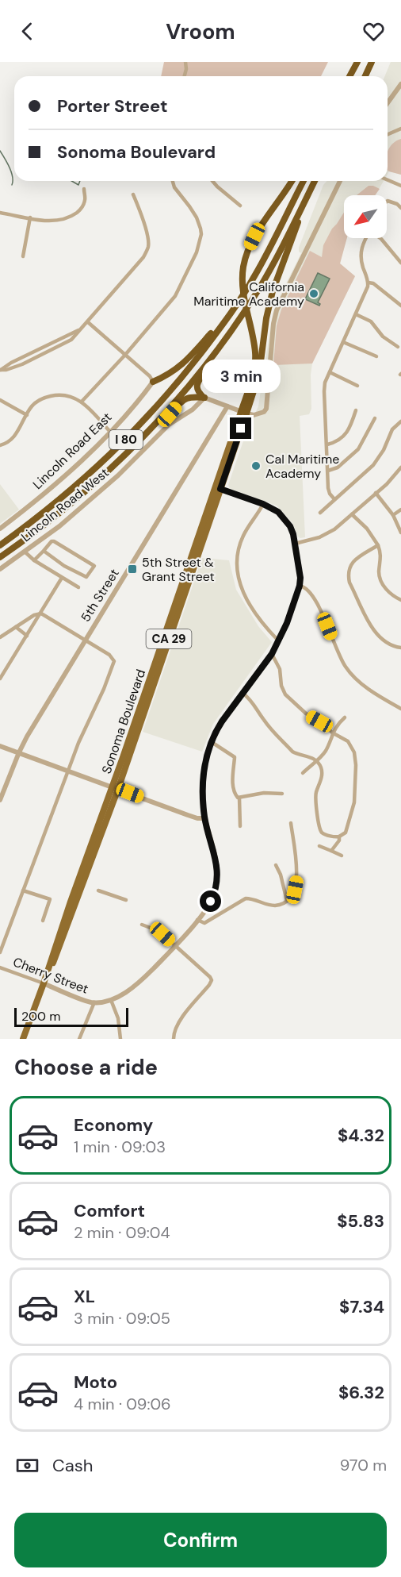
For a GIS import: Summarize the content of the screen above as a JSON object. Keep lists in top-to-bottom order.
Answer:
{
  "streets": {
    "highway": ["I 80", "CA 29"],
    "main road": ["Sonoma Boulevard"],
    "street": [
      "Lincoln Road East",
      "Lincoln Road West",
      "5th Street",
      "Cherry Street"
    ]
  },
  "crossings": [
    ["I 80", "CA 29"],
    ["CA 29", "Sonoma Boulevard"],
    ["Sonoma Boulevard", "Cherry Street"]
  ],
  "places": {
    "other": ["California Maritime Academy", "Cal Maritime Academy"],
    "transit": ["5th Street & Grant Street"]
  },
  "scale_bar": "200 m",
  "north": "bottom left",
  "page": {
    "header": "Vroom",
    "banner": ["Porter Street", "Sonoma Boulevard"],
    "bubble": "3 min",
    "scale": "200 m",
    "heading": "Choose a ride",
    "list": [
      {
        "name": "Economy",
        "note": "1 min · 09:03",
        "value": "$4.32"
      },
      {
        "name": "Comfort",
        "note": "2 min · 09:04",
        "value": "$5.83"
      },
      {
        "name": "XL",
        "note": "3 min · 09:05",
        "value": "$7.34"
      },
      {
        "name": "Moto",
        "note": "4 min · 09:06",
        "value": "$6.32"
      }
    ],
    "pay": ["Cash", "970 m"],
    "buttons": "Confirm"
  }
}
